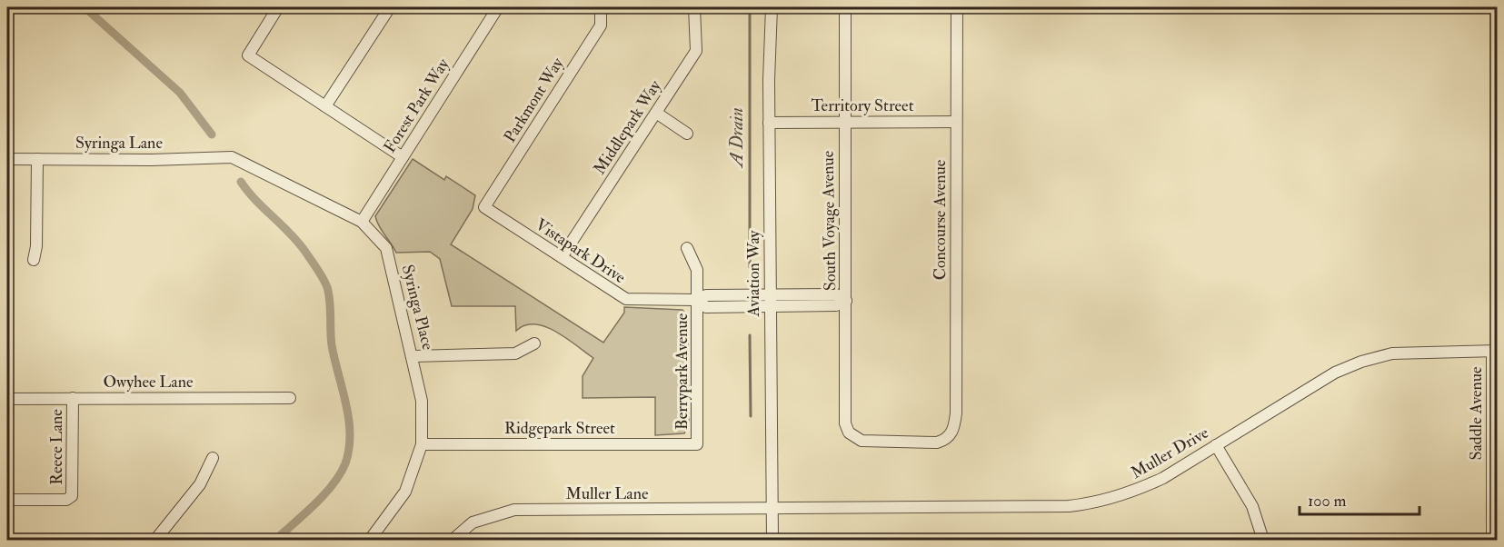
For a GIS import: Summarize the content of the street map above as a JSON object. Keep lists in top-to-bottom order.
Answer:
{
  "streets": {
    "street": [
      "Parkmont Way",
      "Forest Park Way",
      "Territory Street",
      "Middlepark Way",
      "Syringa Lane",
      "Concourse Avenue",
      "South Voyage Avenue",
      "Vistapark Drive",
      "Aviation Way",
      "Syringa Place",
      "Berrypark Avenue",
      "Owyhee Lane",
      "Saddle Avenue",
      "Ridgepark Street",
      "Reece Lane",
      "Muller Drive",
      "Muller Lane"
    ]
  },
  "crossings": [
    ["Parkmont Way", "Vistapark Drive"],
    ["Forest Park Way", "Syringa Place"],
    ["Territory Street", "Concourse Avenue"],
    ["Territory Street", "South Voyage Avenue"],
    ["Territory Street", "Aviation Way"],
    ["Middlepark Way", "Vistapark Drive"],
    ["Syringa Lane", "Syringa Place"],
    ["Concourse Avenue", "South Voyage Avenue"],
    ["South Voyage Avenue", "Vistapark Drive"],
    ["Vistapark Drive", "Aviation Way"],
    ["Vistapark Drive", "Berrypark Avenue"],
    ["Aviation Way", "Muller Drive"],
    ["Aviation Way", "Muller Lane"],
    ["Syringa Place", "Ridgepark Street"],
    ["Berrypark Avenue", "Ridgepark Street"],
    ["Owyhee Lane", "Reece Lane"],
    ["Saddle Avenue", "Muller Drive"],
    ["Muller Drive", "Muller Lane"]
  ],
  "water": ["A Drain"],
  "scale_bar": "100 m"
}
